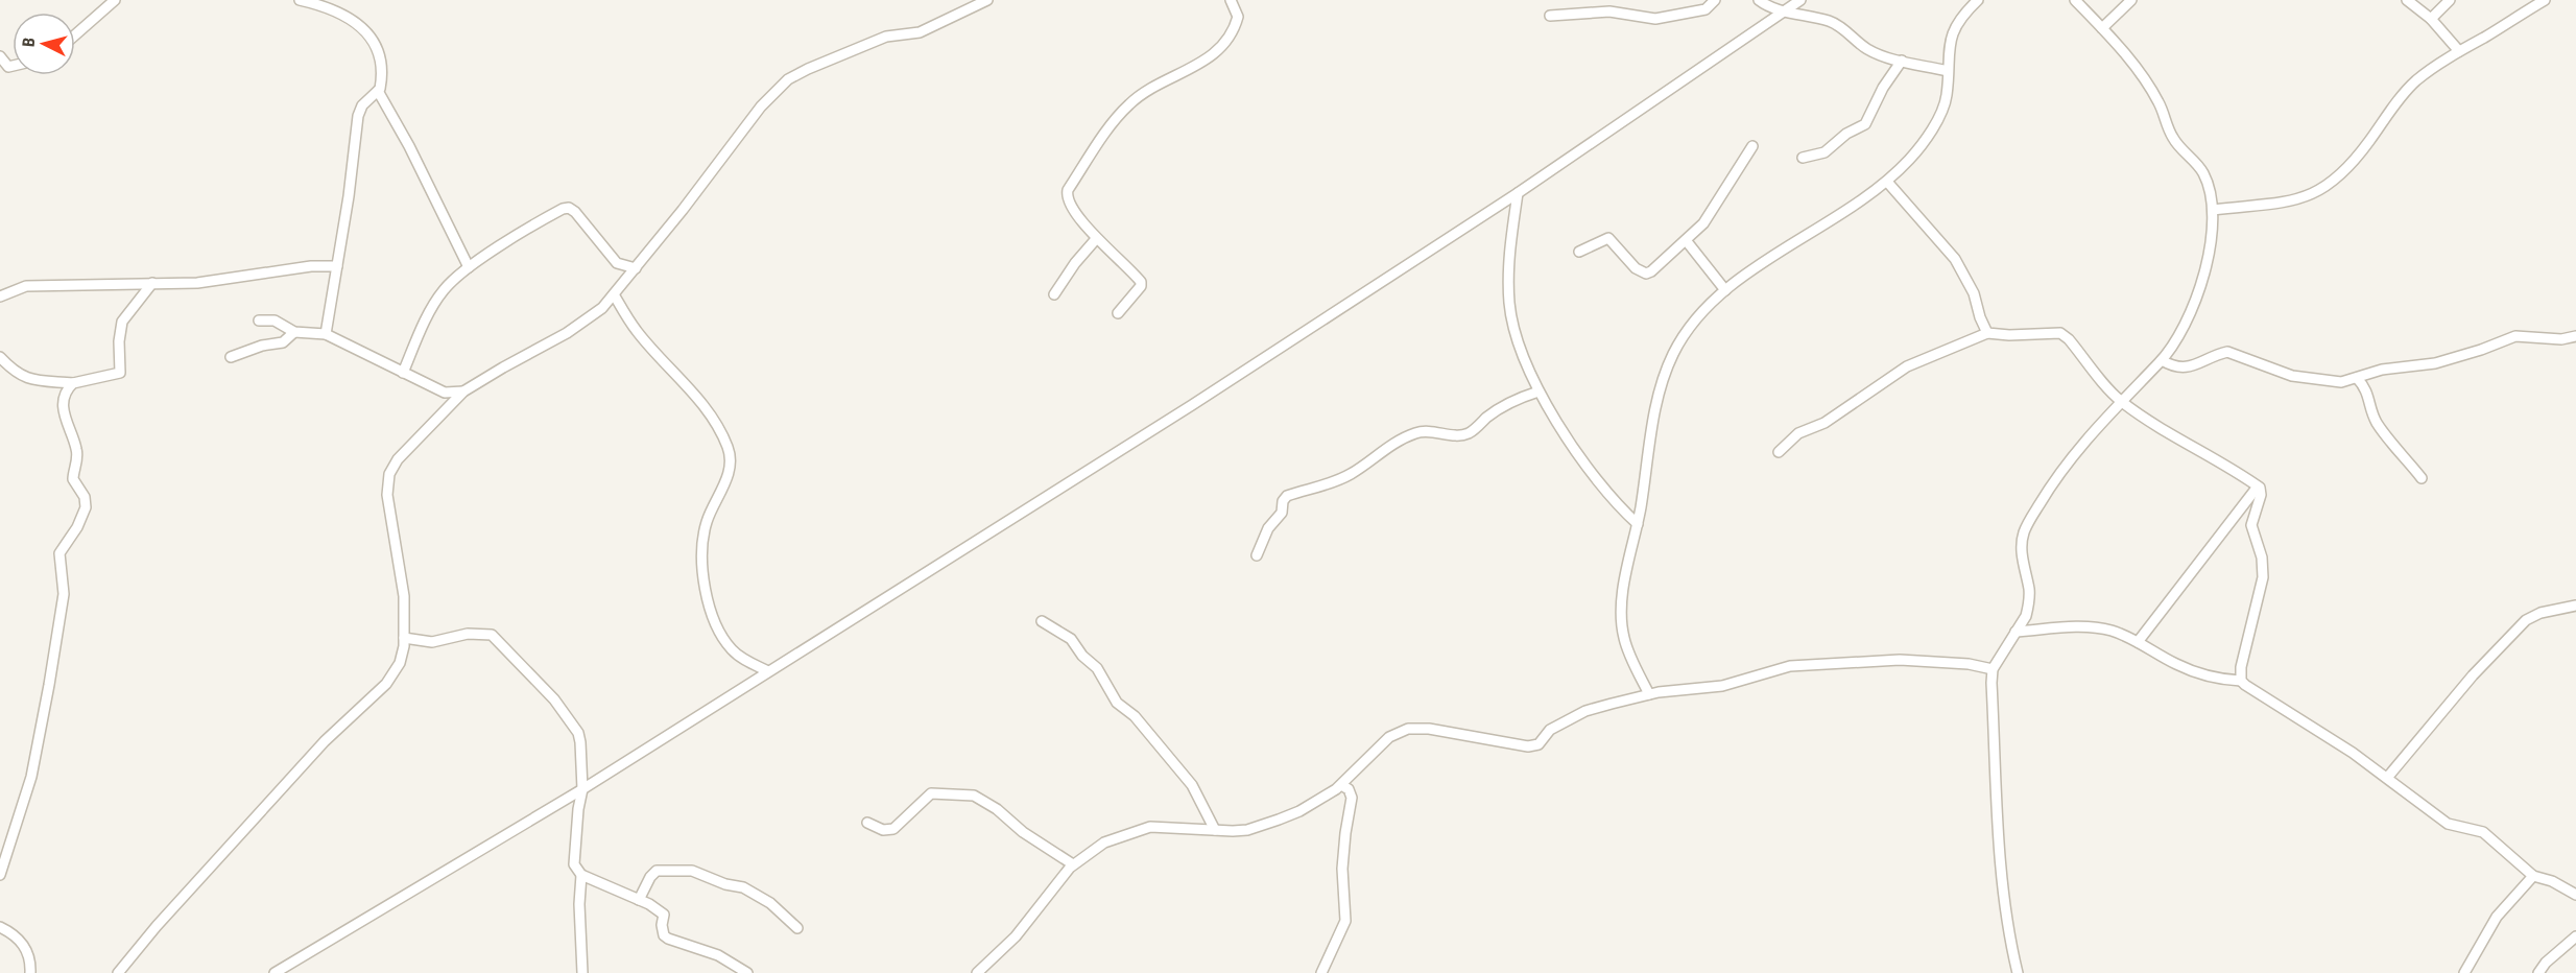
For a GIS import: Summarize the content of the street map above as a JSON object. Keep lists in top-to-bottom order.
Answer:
{
  "north": "left"
}
